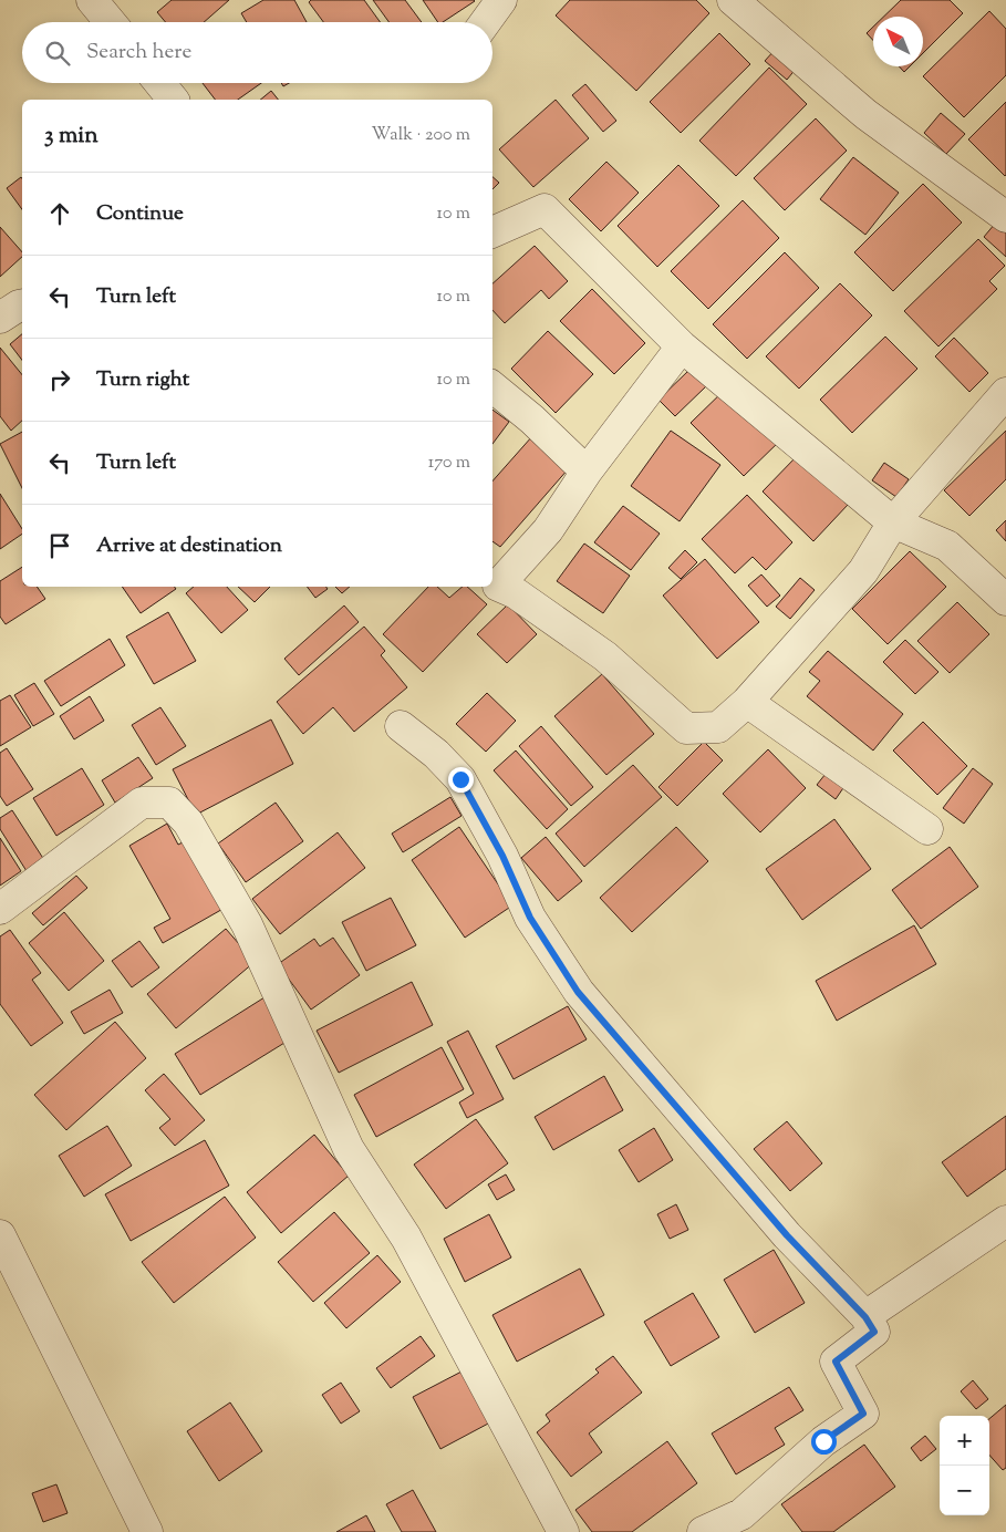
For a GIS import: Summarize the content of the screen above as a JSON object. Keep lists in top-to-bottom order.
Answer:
{
  "north": "top left",
  "page": {
    "search": "Search here",
    "heading": ["3 min", "Walk · 200 m"],
    "list": [
      ["Continue", "10 m"],
      ["Turn left", "10 m"],
      ["Turn right", "10 m"],
      ["Turn left", "170 m"],
      "Arrive at destination"
    ],
    "map_buttons": ["+", "−"]
  }
}
